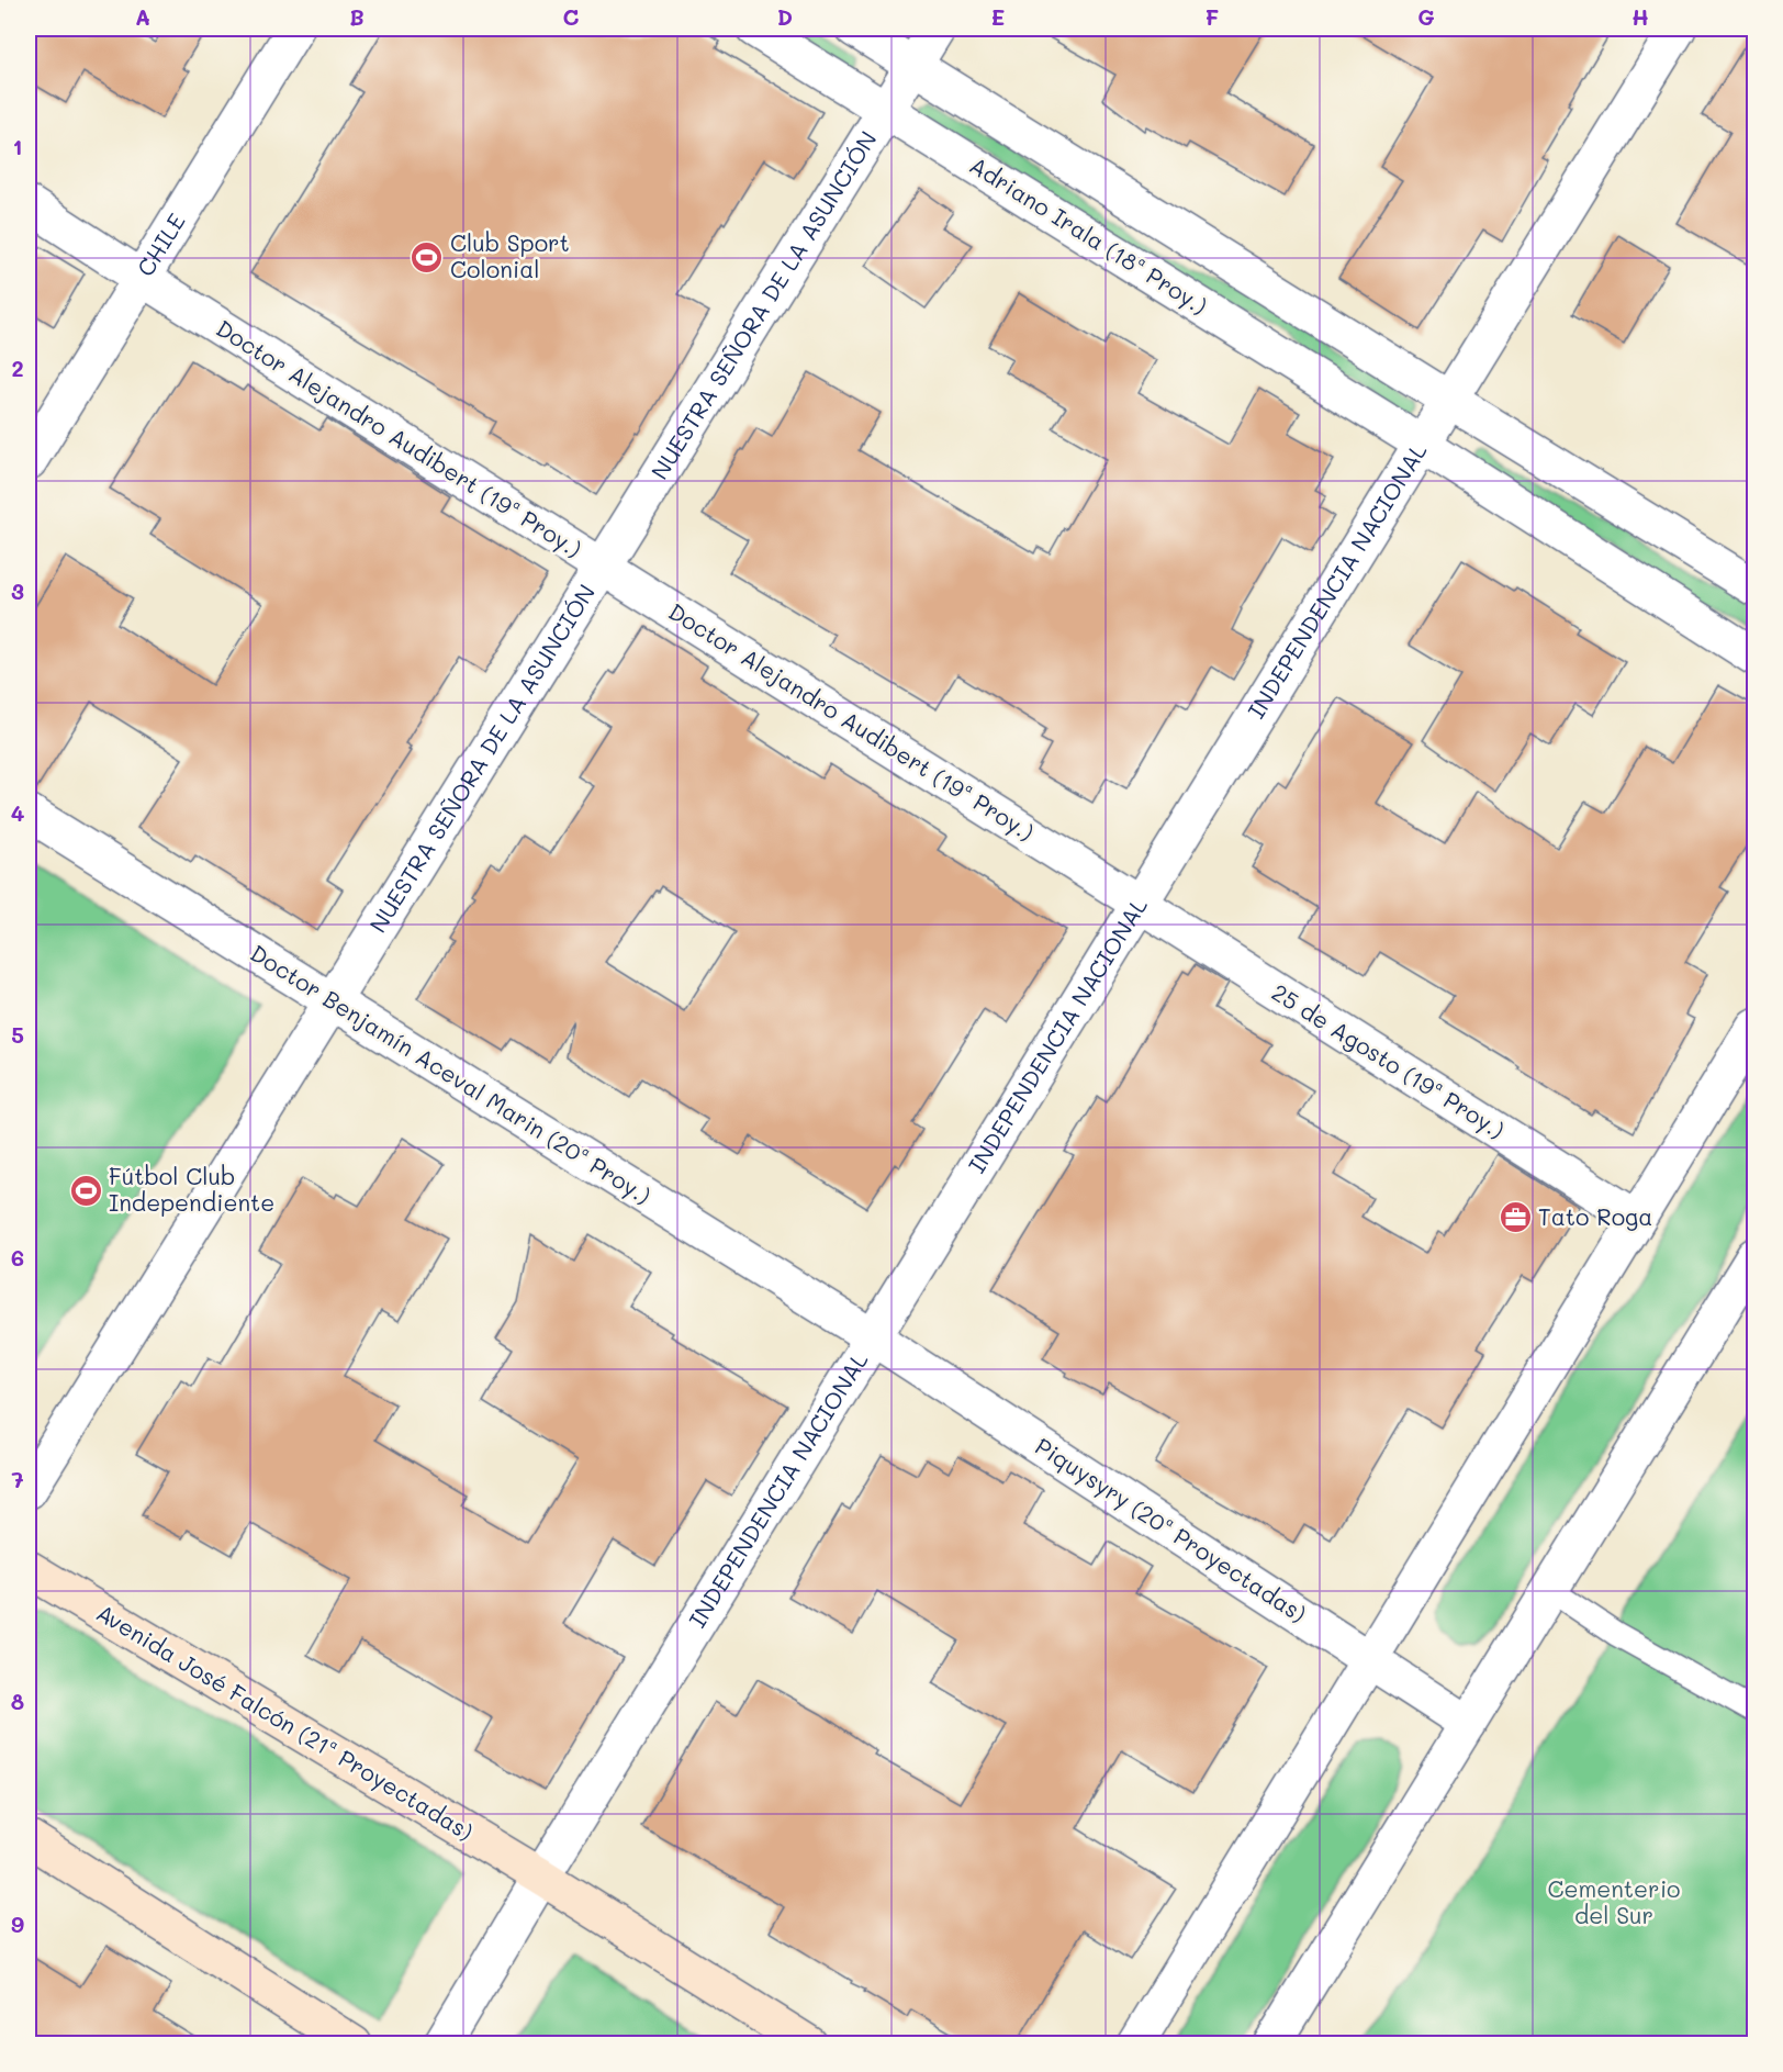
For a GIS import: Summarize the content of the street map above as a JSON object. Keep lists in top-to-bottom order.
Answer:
{
  "streets": {
    "main road": ["Avenida José Falcón (21ª Proyectadas)"],
    "street": [
      "Adriano Irala (18ª Proy.)",
      "CHILE",
      "NUESTRA SEÑORA DE LA ASUNCIÓN",
      "Doctor Alejandro Audibert (19ª Proy.)",
      "INDEPENDENCIA NACIONAL",
      "25 de Agosto (19ª Proy.)",
      "Doctor Benjamín Aceval Marin (20ª Proy.)",
      "Piquysyry (20ª Proyectadas)"
    ]
  },
  "crossings": [
    ["Adriano Irala (18ª Proy.)", "NUESTRA SEÑORA DE LA ASUNCIÓN"],
    ["Adriano Irala (18ª Proy.)", "INDEPENDENCIA NACIONAL"],
    ["CHILE", "Doctor Alejandro Audibert (19ª Proy.)"],
    ["NUESTRA SEÑORA DE LA ASUNCIÓN", "Doctor Alejandro Audibert (19ª Proy.)"],
    ["NUESTRA SEÑORA DE LA ASUNCIÓN", "Doctor Benjamín Aceval Marin (20ª Proy.)"],
    ["Doctor Alejandro Audibert (19ª Proy.)", "INDEPENDENCIA NACIONAL"],
    ["Doctor Alejandro Audibert (19ª Proy.)", "25 de Agosto (19ª Proy.)"],
    ["INDEPENDENCIA NACIONAL", "25 de Agosto (19ª Proy.)"],
    ["INDEPENDENCIA NACIONAL", "Doctor Benjamín Aceval Marin (20ª Proy.)"],
    ["INDEPENDENCIA NACIONAL", "Piquysyry (20ª Proyectadas)"],
    ["INDEPENDENCIA NACIONAL", "Avenida José Falcón (21ª Proyectadas)"],
    ["Doctor Benjamín Aceval Marin (20ª Proy.)", "Piquysyry (20ª Proyectadas)"]
  ],
  "parks": ["Cementerio del Sur"],
  "places": {
    "sports": ["Club Sport Colonial", "Fútbol Club Independiente"],
    "office": ["Tato Roga"]
  },
  "grid": {
    "columns": [
      "A",
      "B",
      "C",
      "D",
      "E",
      "F",
      "G",
      "H"
    ],
    "rows": [
      "1",
      "2",
      "3",
      "4",
      "5",
      "6",
      "7",
      "8",
      "9"
    ]
  }
}
